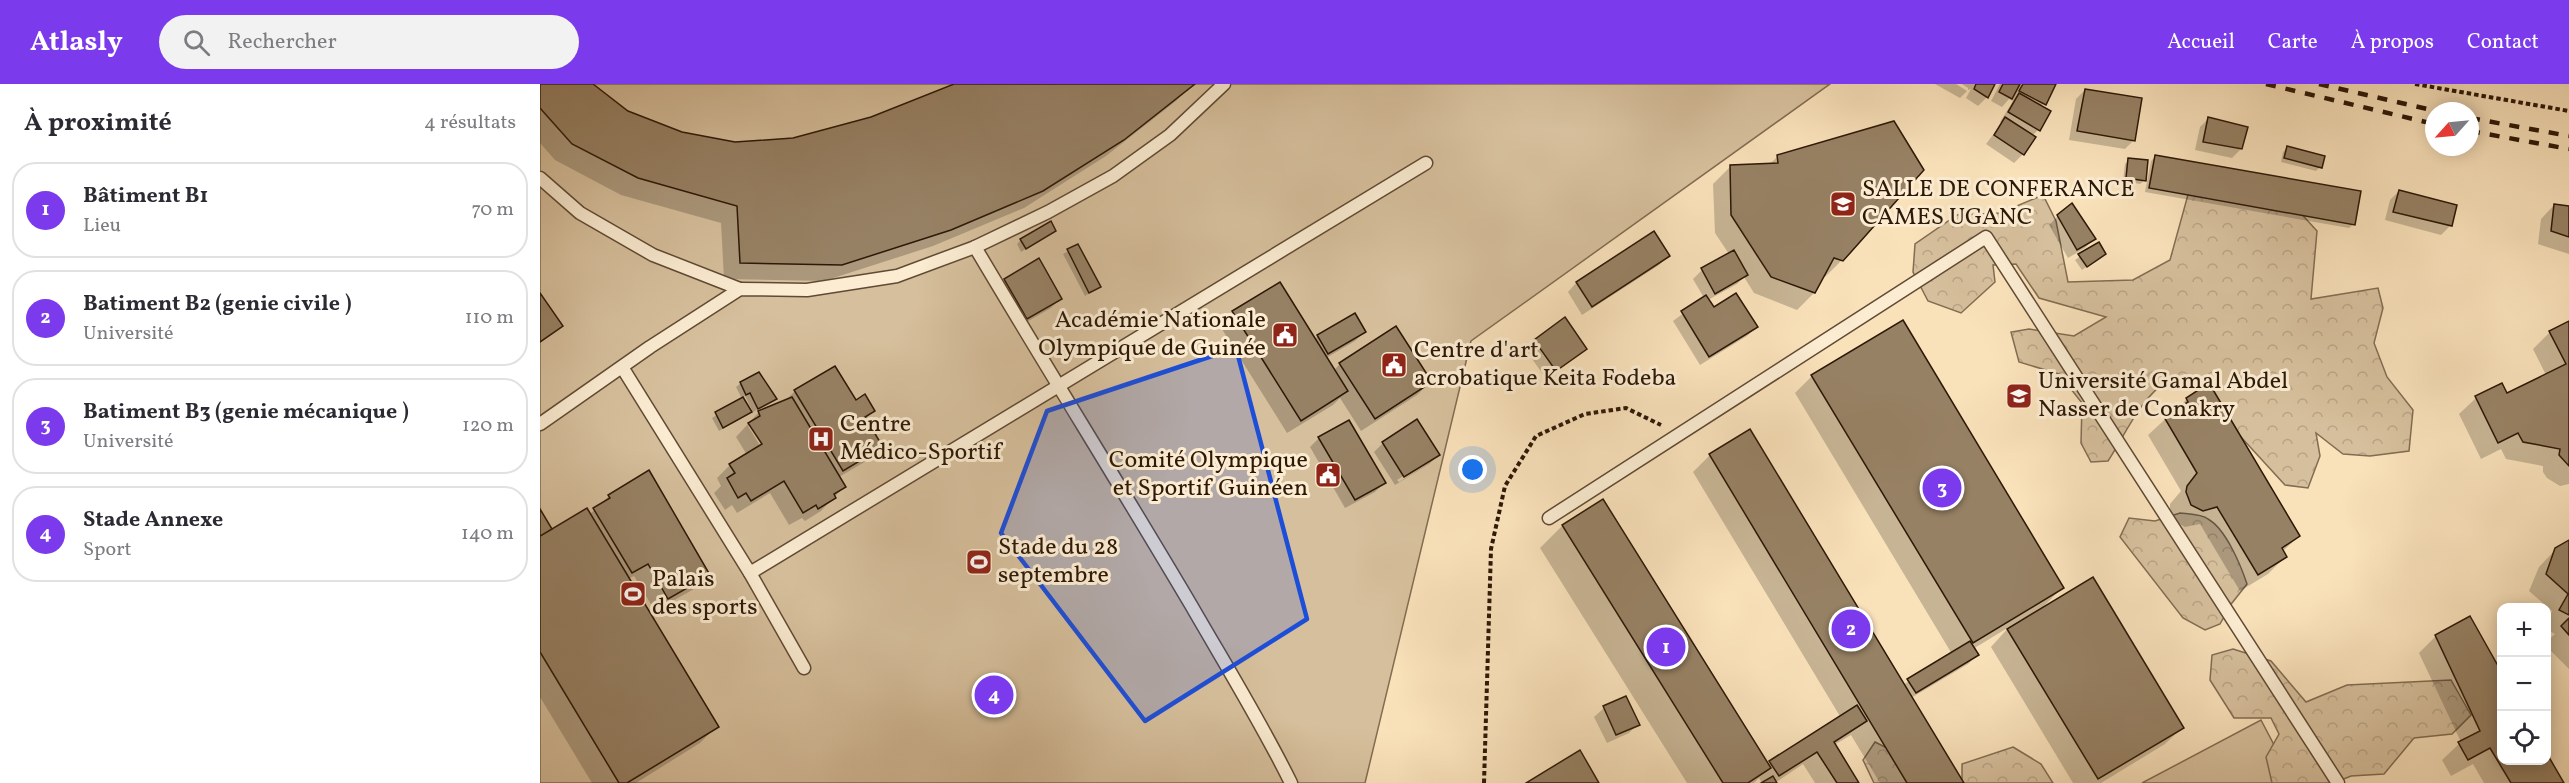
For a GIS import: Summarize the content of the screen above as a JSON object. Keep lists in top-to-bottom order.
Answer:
{
  "places": {
    "school or university": ["SALLE DE CONFERANCE CAMES UGANC", "Université Gamal Abdel Nasser de Conakry"],
    "public building": ["Académie Nationale Olympique de Guinée", "Centre d'art acrobatique Keita Fodeba", "Comité Olympique et Sportif Guinéen"],
    "hospital": ["Centre Médico-Sportif"],
    "sports": ["Stade du 28 septembre", "Palais des sports"]
  },
  "north": "bottom left",
  "page": {
    "header": "Atlasly",
    "search": "Rechercher",
    "nav": [
      "Accueil",
      "Carte",
      "À propos",
      "Contact"
    ],
    "heading": ["À proximité", "4 résultats"],
    "list": [
      {
        "mark": "1",
        "name": "Bâtiment B1",
        "note": "Lieu",
        "value": "70 m"
      },
      {
        "mark": "2",
        "name": "Batiment B2 (genie civile )",
        "note": "Université",
        "value": "110 m"
      },
      {
        "mark": "3",
        "name": "Batiment B3 (genie mécanique )",
        "note": "Université",
        "value": "120 m"
      },
      {
        "mark": "4",
        "name": "Stade Annexe",
        "note": "Sport",
        "value": "140 m"
      }
    ],
    "pins": [
      "3",
      "2",
      "1",
      "4"
    ],
    "map_buttons": ["+", "−"]
  }
}
